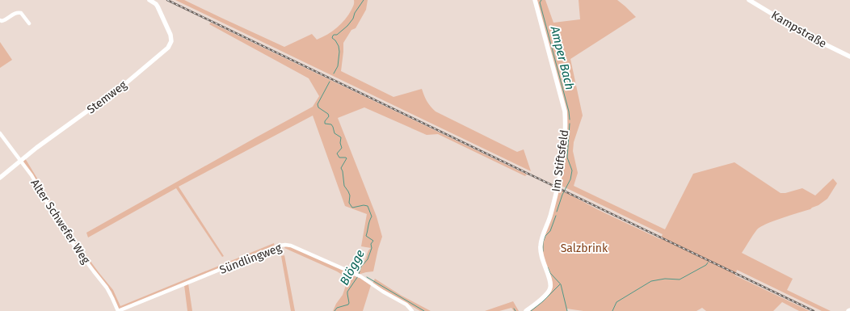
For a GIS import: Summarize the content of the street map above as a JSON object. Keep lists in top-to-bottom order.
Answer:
{
  "streets": {
    "street": [
      "Kampstraße",
      "Stemweg",
      "Im Stiftsfeld",
      "Alter Schwefer Weg",
      "Sündlingweg"
    ]
  },
  "crossings": [
    ["Stemweg", "Alter Schwefer Weg"],
    ["Alter Schwefer Weg", "Sündlingweg"]
  ],
  "water": ["Amper Bach", "Blögge"],
  "parks": ["Salzbrink"]
}
